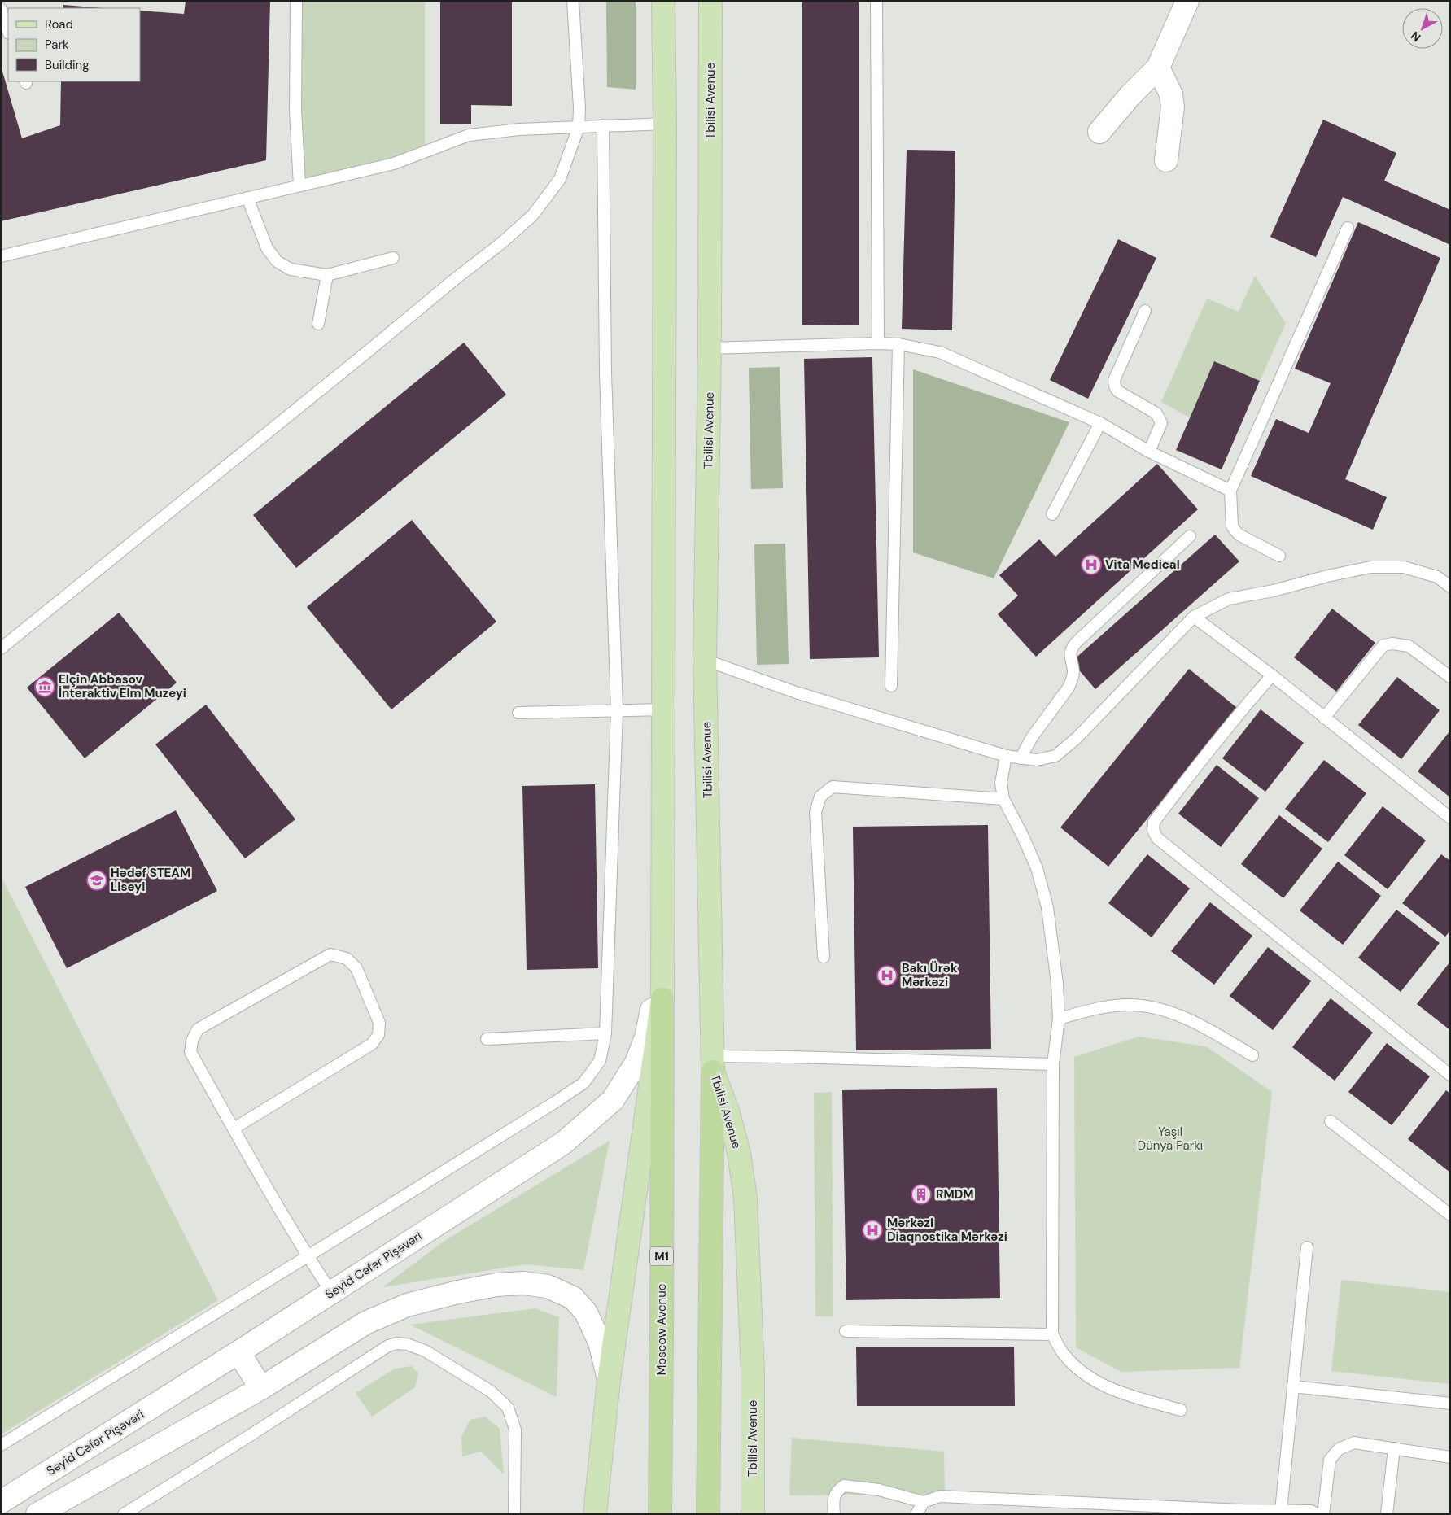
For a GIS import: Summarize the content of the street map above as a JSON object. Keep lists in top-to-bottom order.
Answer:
{
  "streets": {
    "highway": ["M1", "Moscow Avenue"],
    "main road": ["Tbilisi Avenue"],
    "street": ["Seyid Cəfər Pişəvəri"]
  },
  "parks": ["Yaşıl Dünya Parkı"],
  "places": {
    "hospital": ["Vita Medical", "Bakı Ürək Mərkəzi", "Mərkəzi Diaqnostika Mərkəzi"],
    "museum": ["Elçin Abbasov İnteraktiv Elm Muzeyi"],
    "school or university": ["Hədəf STEAM Liseyi"],
    "building": ["RMDM"]
  },
  "legend": ["Road", "Park", "Building"],
  "north": "bottom left"
}
